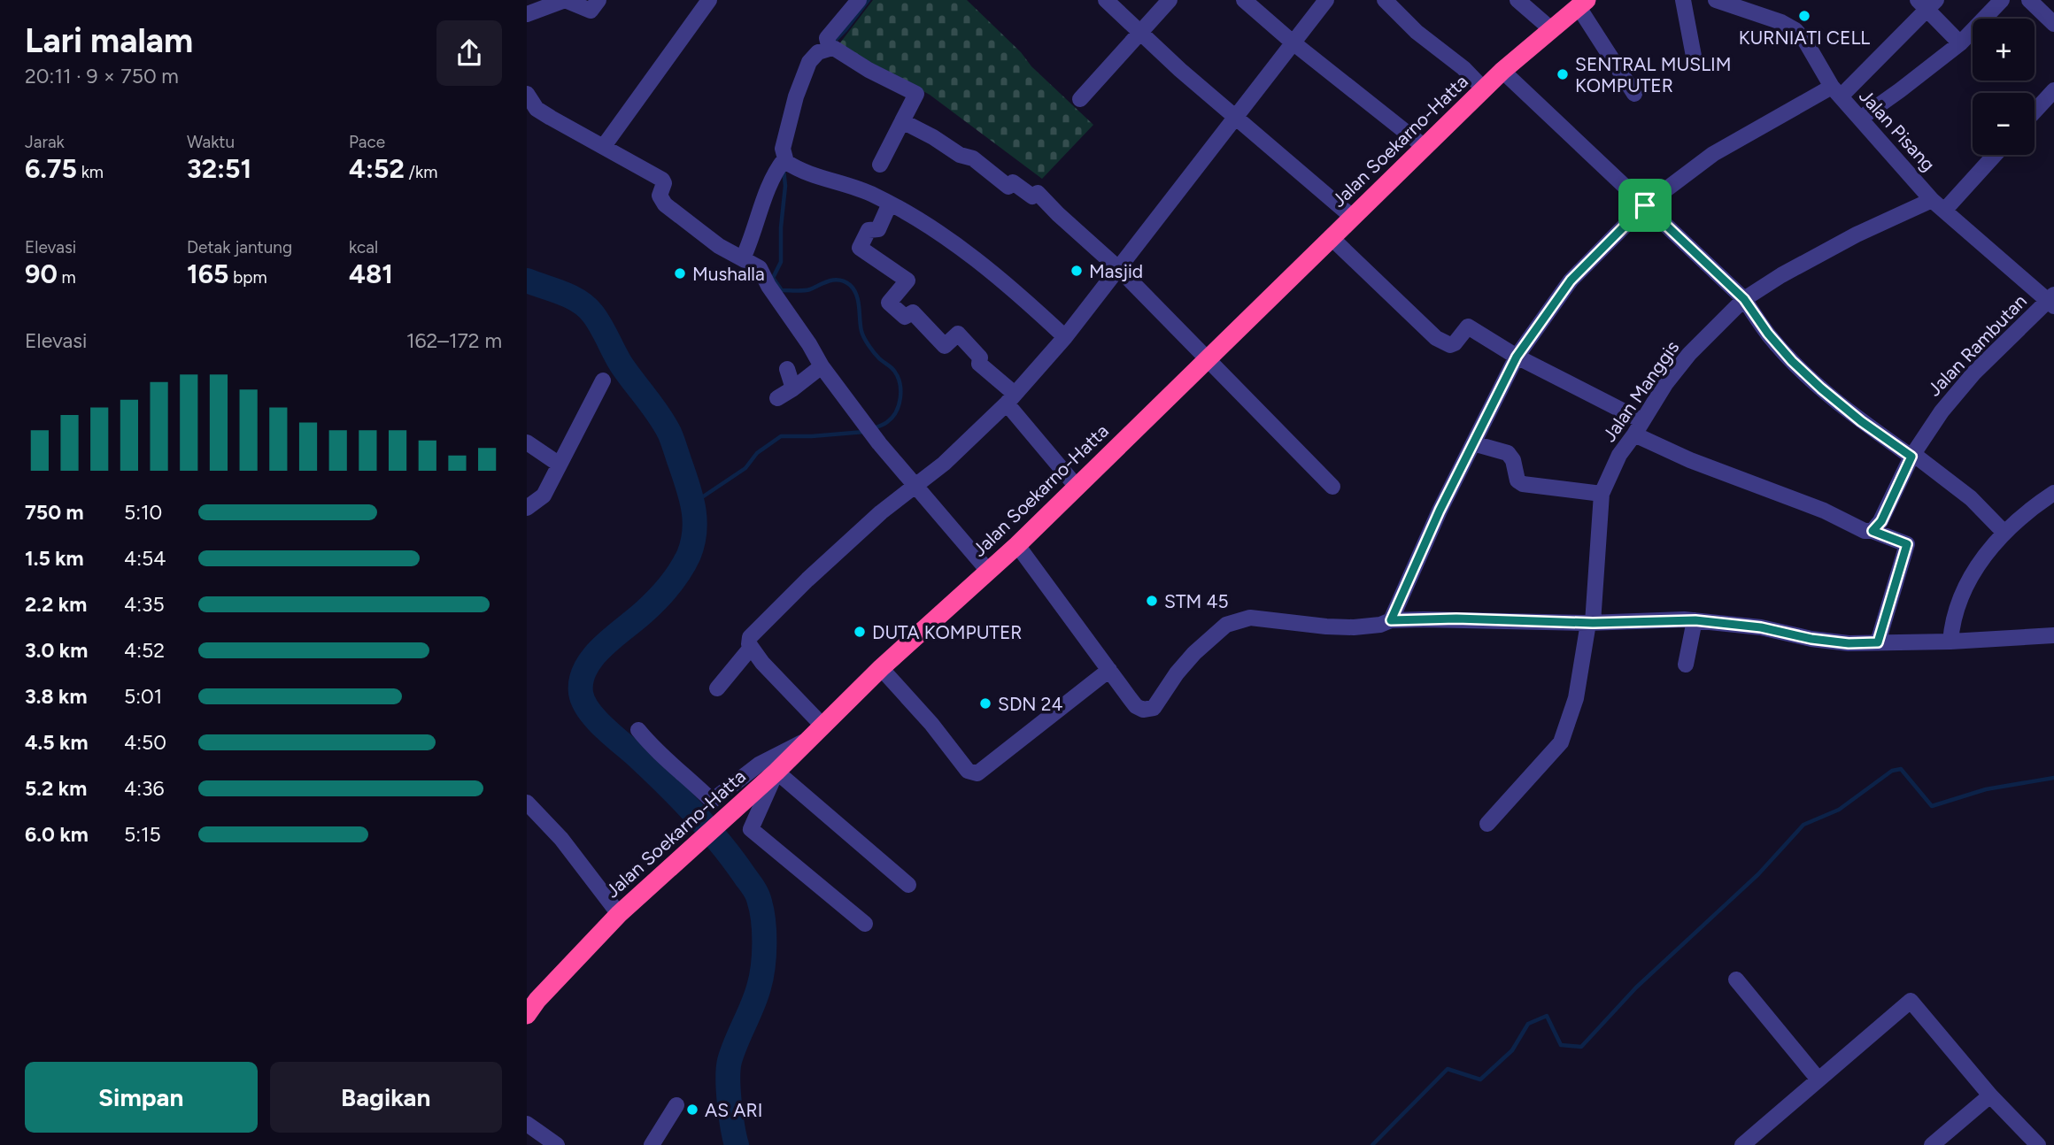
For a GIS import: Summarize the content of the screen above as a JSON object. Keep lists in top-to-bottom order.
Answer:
{
  "streets": {
    "highway": ["Jalan Soekarno-Hatta"],
    "street": ["Jalan Pisang", "Jalan Rambutan", "Jalan Manggis"]
  },
  "crossings": [
    ["Jalan Pisang", "Jalan Rambutan"],
    ["Jalan Pisang", "Jalan Manggis"]
  ],
  "places": [
    "KURNIATI CELL",
    "SENTRAL MUSLIM KOMPUTER",
    "Masjid",
    "Mushalla",
    "STM 45",
    "DUTA KOMPUTER",
    "SDN 24",
    "AS ARI"
  ],
  "page": {
    "heading": ["Lari malam", "20:11 · 9 × 750 m"],
    "map_buttons": ["+", "−"],
    "stats": [
      ["Jarak", "6.75 km"],
      ["Waktu", "32:51"],
      ["Pace", "4:52 /km"],
      ["Elevasi", "90 m"],
      ["Detak jantung", "165 bpm"],
      ["kcal", "481"]
    ],
    "chart": ["Elevasi", "162–172 m"],
    "list": [
      {
        "name": "750 m",
        "note": "5:10"
      },
      {
        "name": "1.5 km",
        "note": "4:54"
      },
      {
        "name": "2.2 km",
        "note": "4:35"
      },
      {
        "name": "3.0 km",
        "note": "4:52"
      },
      {
        "name": "3.8 km",
        "note": "5:01"
      },
      {
        "name": "4.5 km",
        "note": "4:50"
      },
      {
        "name": "5.2 km",
        "note": "4:36"
      },
      {
        "name": "6.0 km",
        "note": "5:15"
      }
    ],
    "buttons": ["Simpan", "Bagikan"]
  }
}
